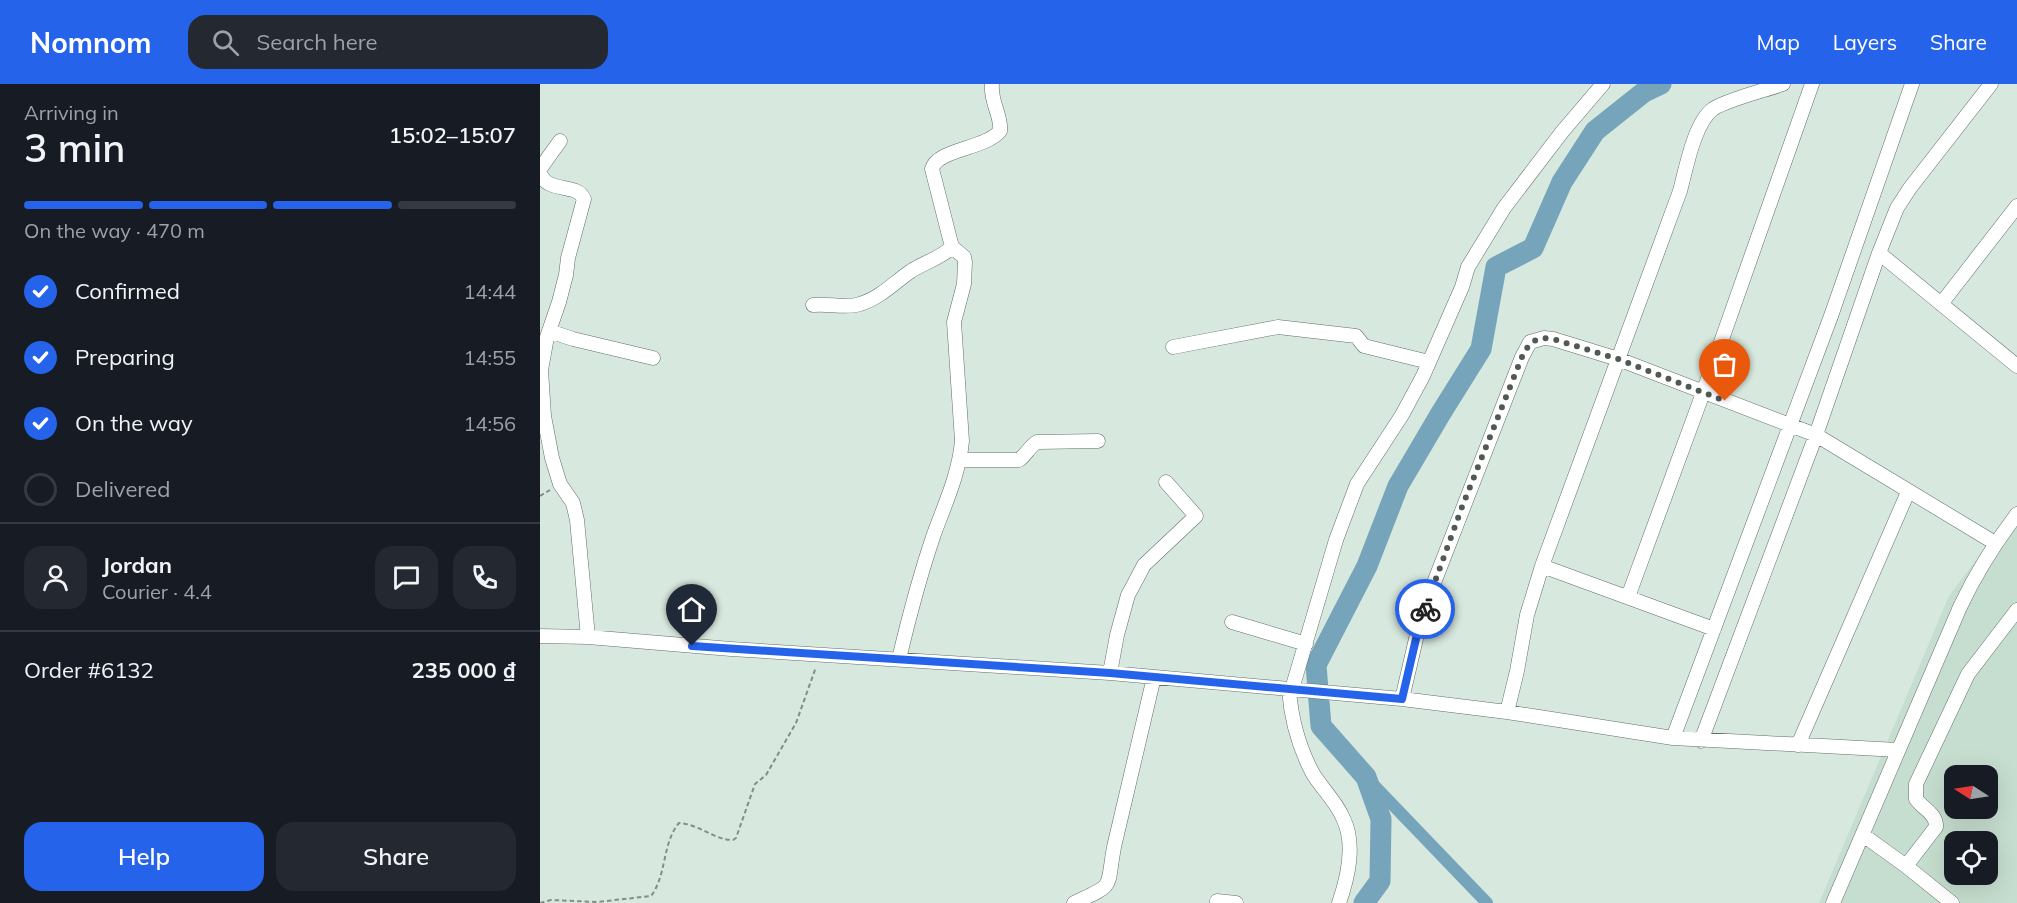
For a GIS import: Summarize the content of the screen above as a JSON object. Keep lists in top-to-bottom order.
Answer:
{
  "north": "left",
  "page": {
    "header": "Nomnom",
    "search": "Search here",
    "nav": ["Map", "Layers", "Share"],
    "heading": ["3 min", "Arriving in", "15:02–15:07"],
    "panel": [
      "Jordan",
      "Courier · 4.4",
      "Order #6132",
      "235 000 ₫"
    ],
    "bar": "On the way · 470 m",
    "list": [
      ["Confirmed", "14:44"],
      ["Preparing", "14:55"],
      ["On the way", "14:56"],
      "Delivered"
    ],
    "buttons": ["Help", "Share"]
  }
}
